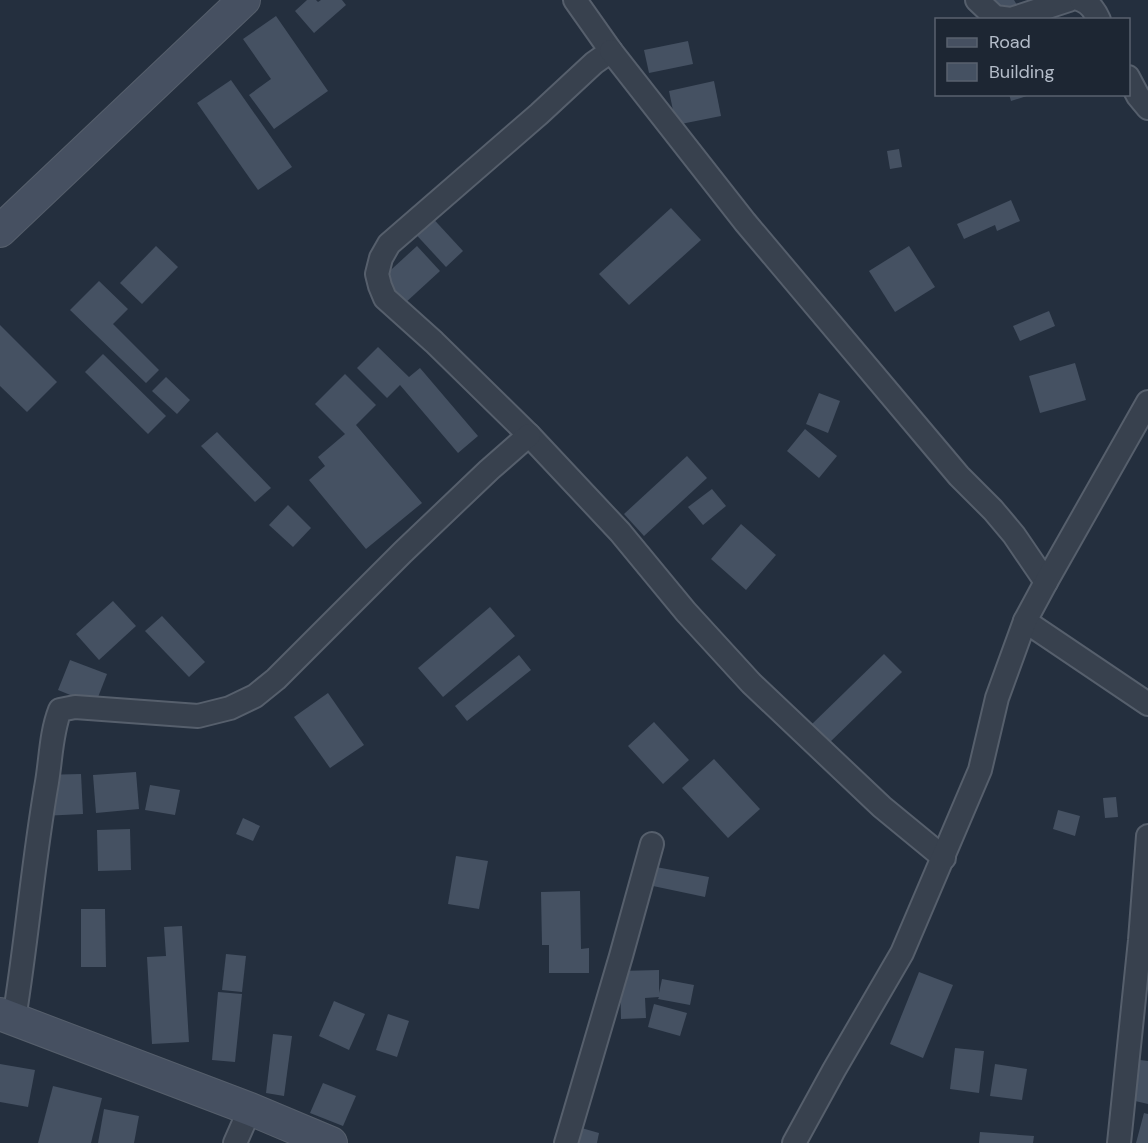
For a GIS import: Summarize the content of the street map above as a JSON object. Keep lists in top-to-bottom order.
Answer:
{
  "legend": ["Road", "Building"]
}
